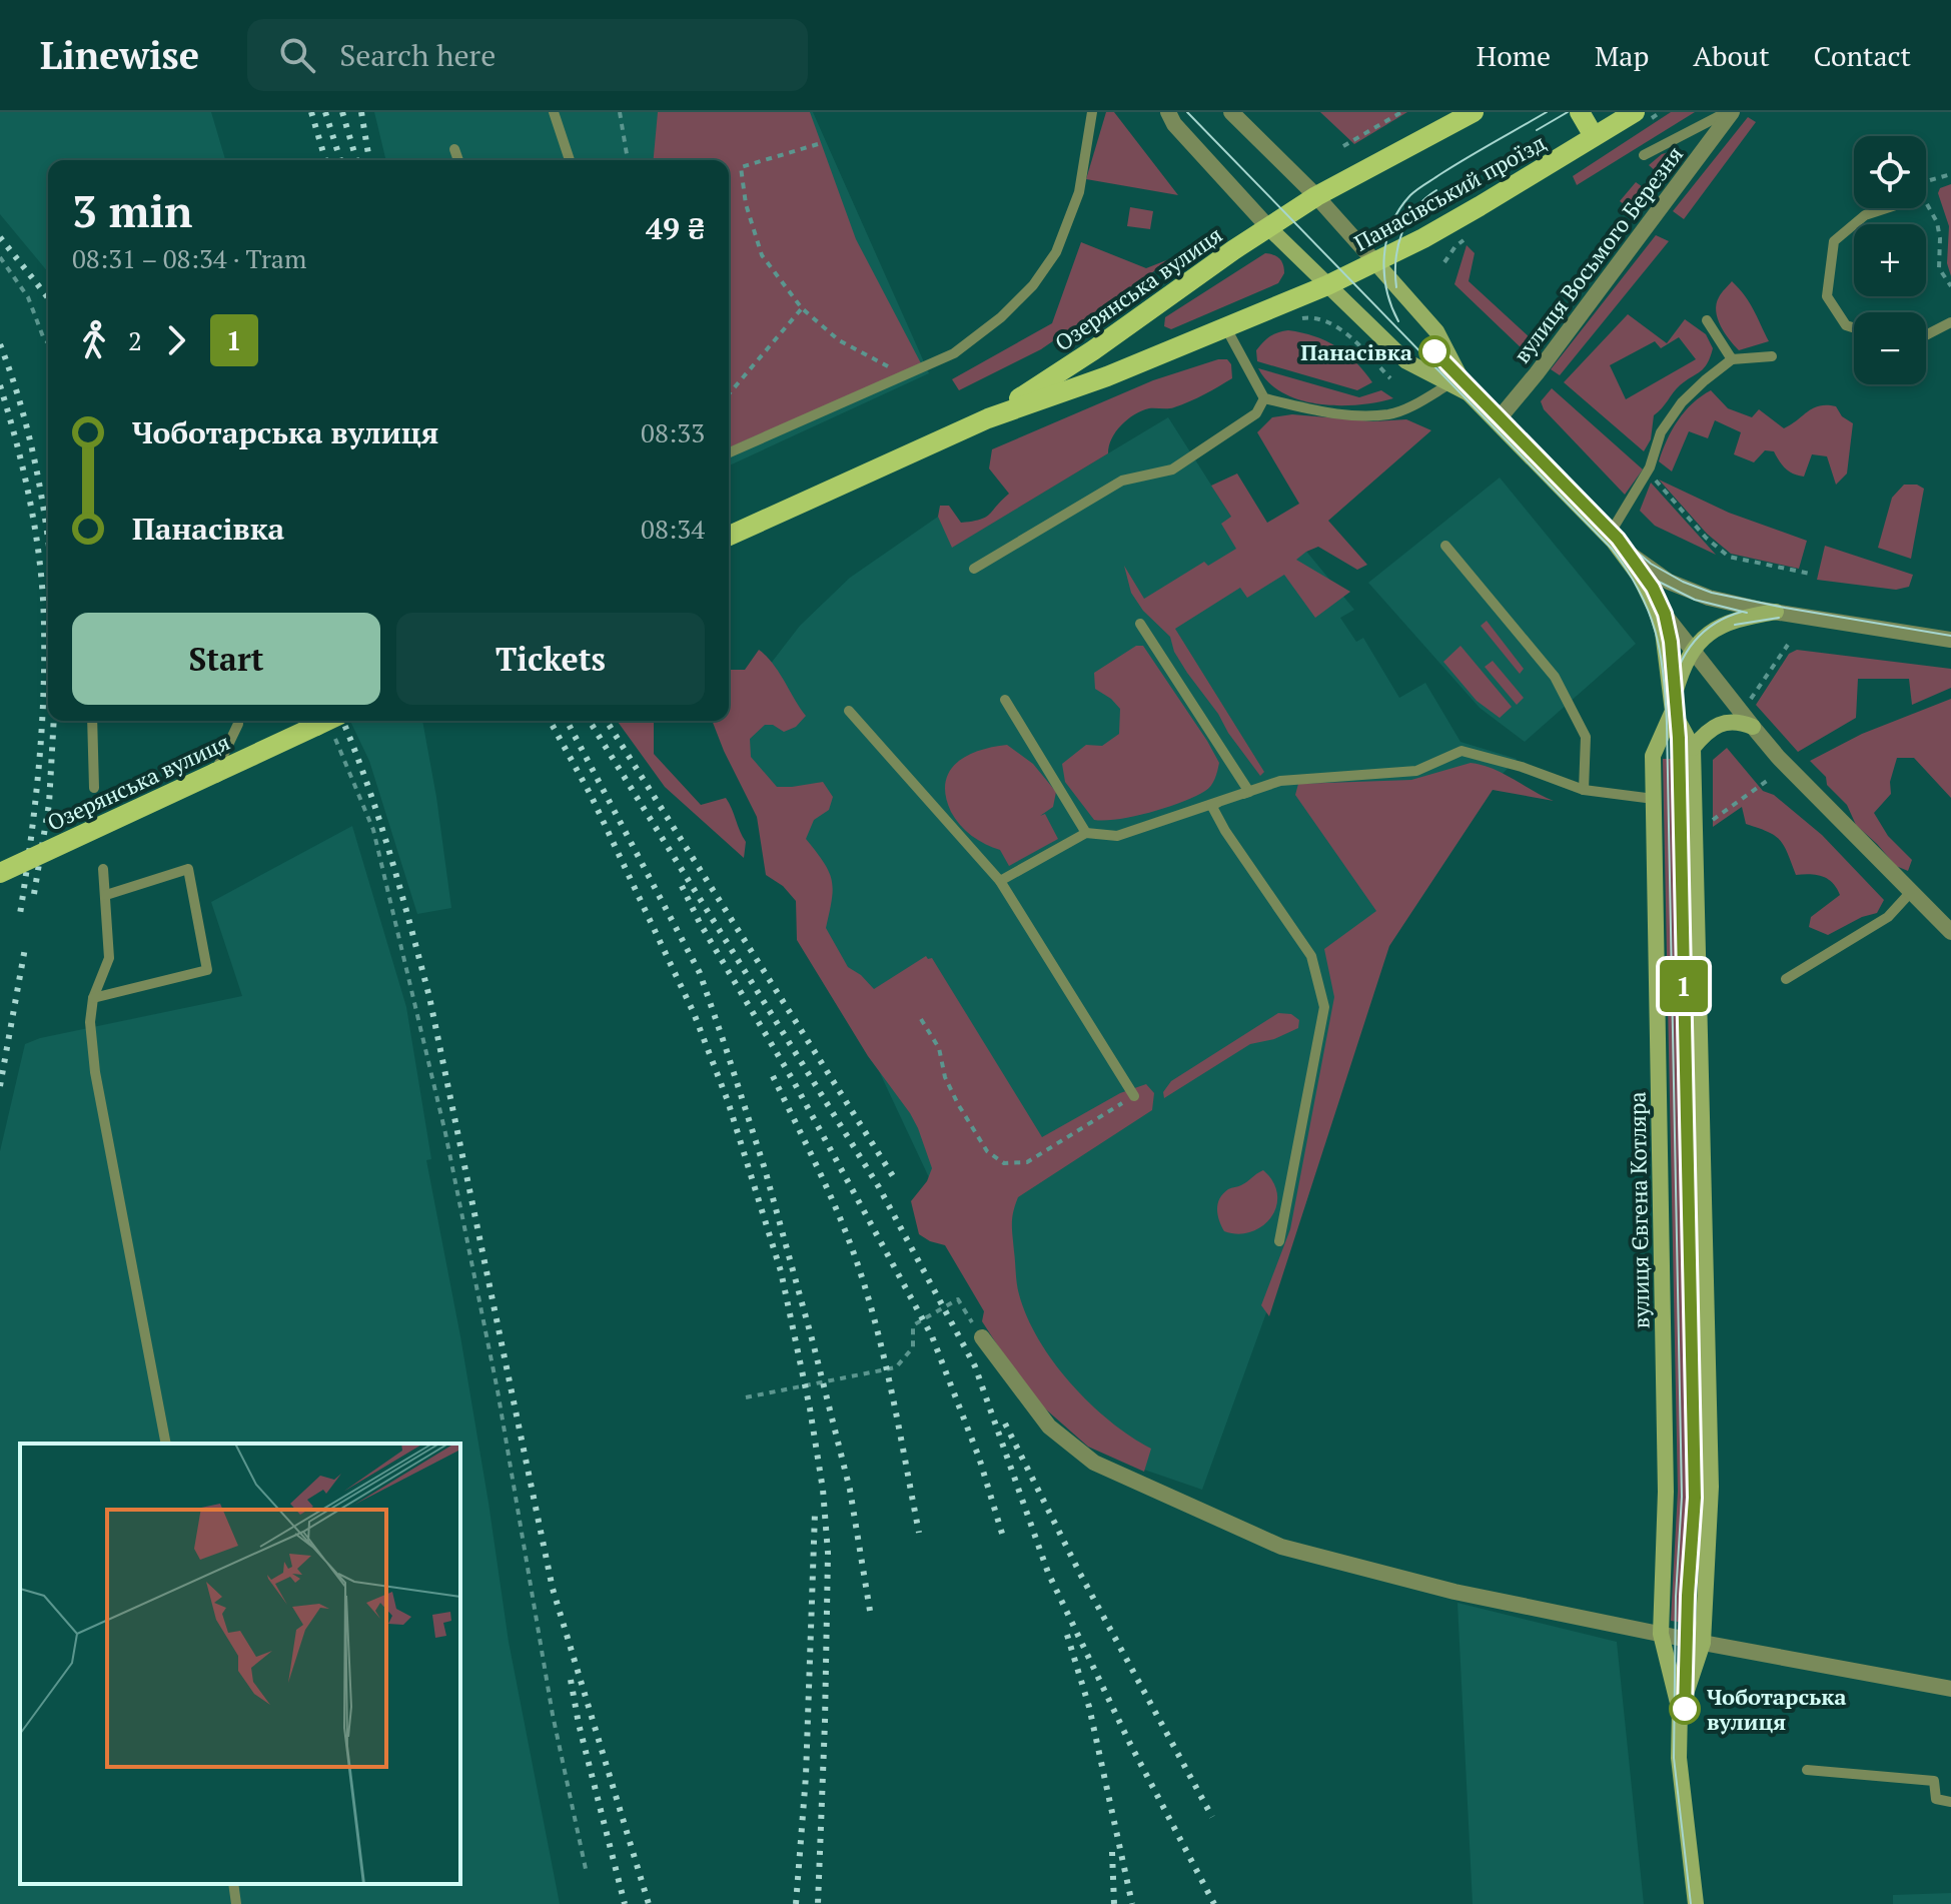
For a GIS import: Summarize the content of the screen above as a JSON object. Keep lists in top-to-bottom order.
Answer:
{
  "streets": {
    "main road": ["Панасівський проїзд", "Озерянська вулиця", "вулиця Євгена Котляра"],
    "street": ["вулиця Восьмого Березня"]
  },
  "crossings": [
    ["Панасівський проїзд", "Озерянська вулиця"],
    ["вулиця Восьмого Березня", "вулиця Євгена Котляра"]
  ],
  "places": ["Панасівка", "Чоботарська вулиця"],
  "lines": ["tram line 1"],
  "page": {
    "header": "Linewise",
    "search": "Search here",
    "nav": [
      "Home",
      "Map",
      "About",
      "Contact"
    ],
    "on_map": "1",
    "map_buttons": ["+", "−"],
    "heading": ["3 min", "08:31 – 08:34 · Tram", "49 ₴"],
    "legs": ["2", "1"],
    "list": [
      {
        "name": "Чоботарська вулиця",
        "value": "08:33"
      },
      {
        "name": "Панасівка",
        "value": "08:34"
      }
    ],
    "buttons": ["Start", "Tickets"]
  }
}
